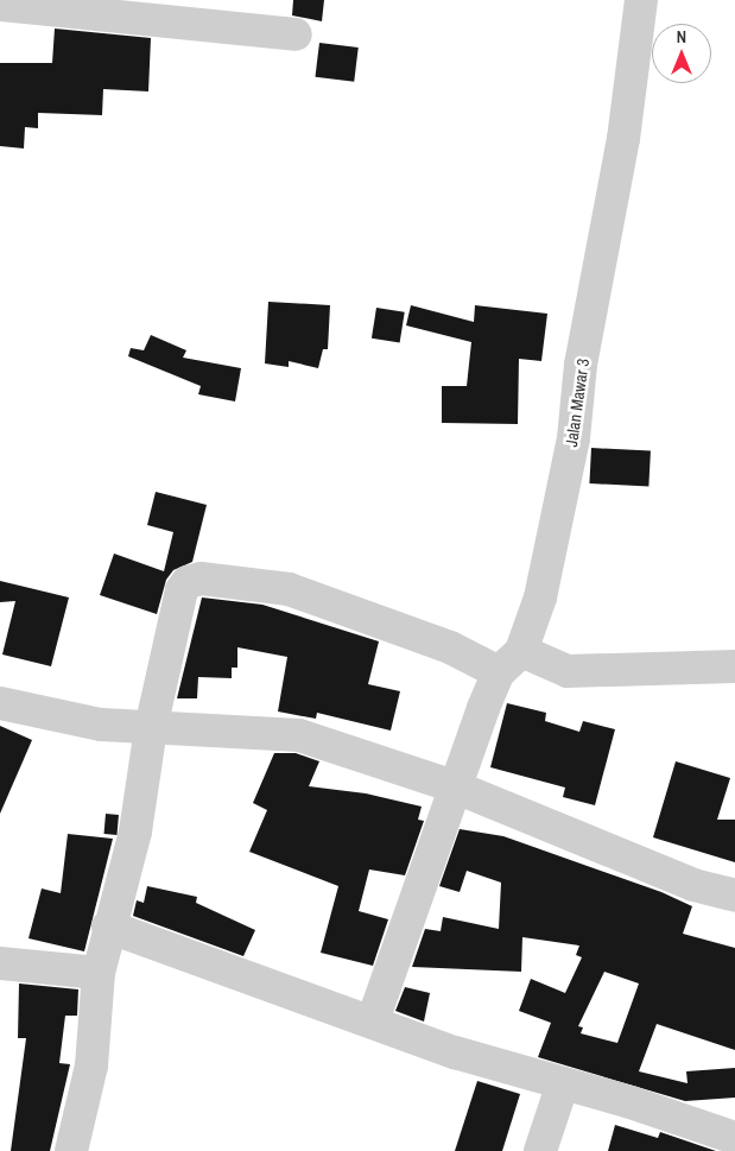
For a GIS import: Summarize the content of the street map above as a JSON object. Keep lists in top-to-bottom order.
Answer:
{
  "streets": {
    "street": ["Jalan Mawar 3"]
  },
  "north": "top"
}
